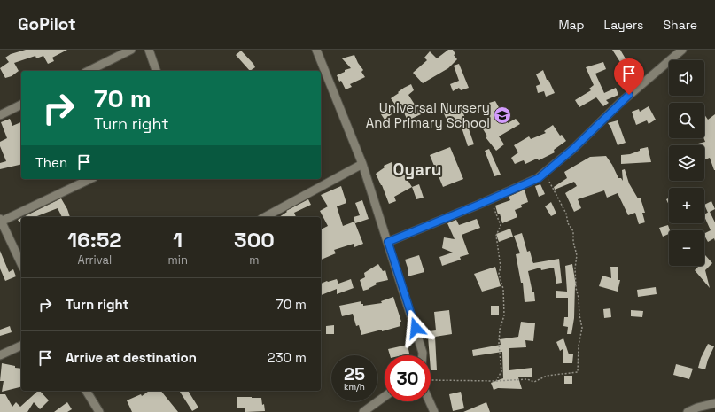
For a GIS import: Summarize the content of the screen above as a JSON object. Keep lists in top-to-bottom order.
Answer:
{
  "districts": ["Oyaru"],
  "places": {
    "school or university": ["Universal Nursery And Primary School"]
  },
  "page": {
    "header": "GoPilot",
    "nav": ["Map", "Layers", "Share"],
    "map_buttons": ["+", "−"],
    "turn": ["70 m", "Turn right"],
    "then": "Then",
    "eta": [
      "16:52",
      "Arrival",
      "1",
      "min",
      "300",
      "m"
    ],
    "list": [
      {
        "name": "Turn right",
        "value": "70 m"
      },
      {
        "name": "Arrive at destination",
        "value": "230 m"
      }
    ],
    "speed": "25 km/h",
    "limit": "30"
  }
}
